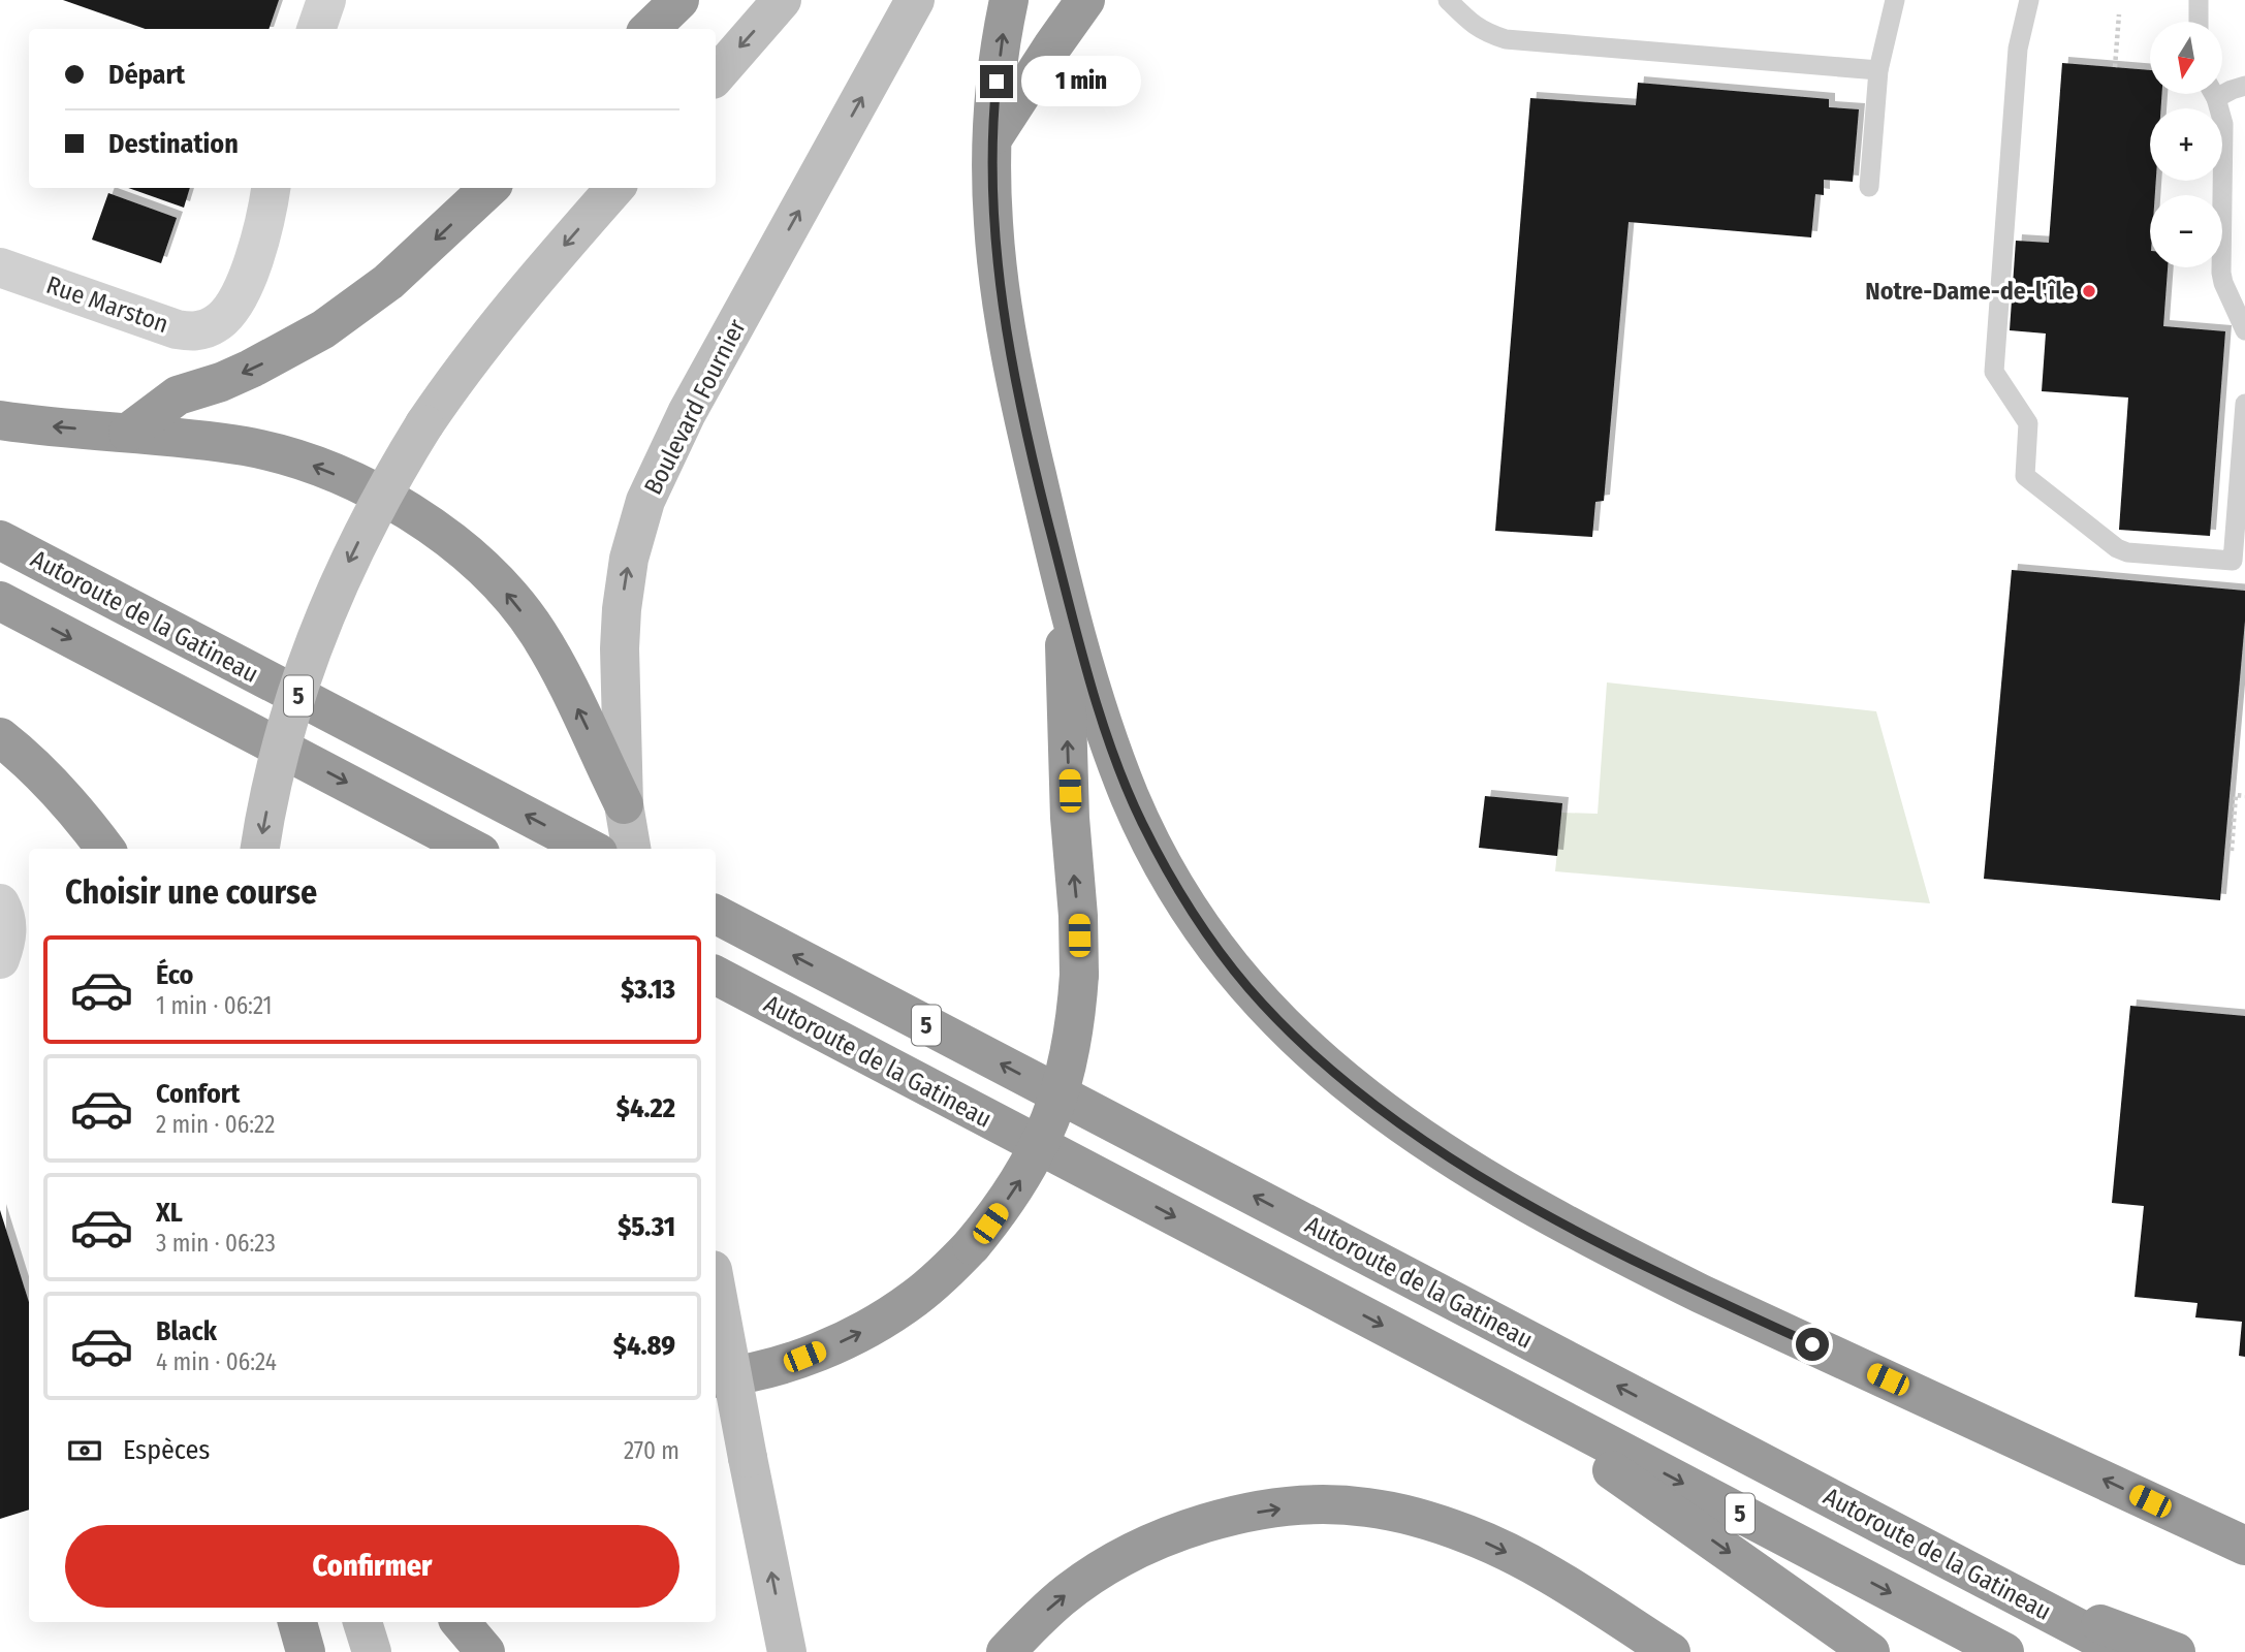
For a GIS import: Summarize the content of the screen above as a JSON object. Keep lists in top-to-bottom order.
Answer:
{
  "streets": {
    "highway": ["Autoroute de la Gatineau", "5"],
    "main road": ["Boulevard Fournier"],
    "street": ["Rue Marston"]
  },
  "places": ["Notre-Dame-de-l'île"],
  "north": "bottom",
  "page": {
    "map_buttons": ["+", "−"],
    "banner": ["Départ", "Destination"],
    "bubble": "1 min",
    "heading": "Choisir une course",
    "list": [
      {
        "name": "Éco",
        "note": "1 min · 06:21",
        "value": "$3.13"
      },
      {
        "name": "Confort",
        "note": "2 min · 06:22",
        "value": "$4.22"
      },
      {
        "name": "XL",
        "note": "3 min · 06:23",
        "value": "$5.31"
      },
      {
        "name": "Black",
        "note": "4 min · 06:24",
        "value": "$4.89"
      }
    ],
    "pay": ["Espèces", "270 m"],
    "buttons": "Confirmer"
  }
}
